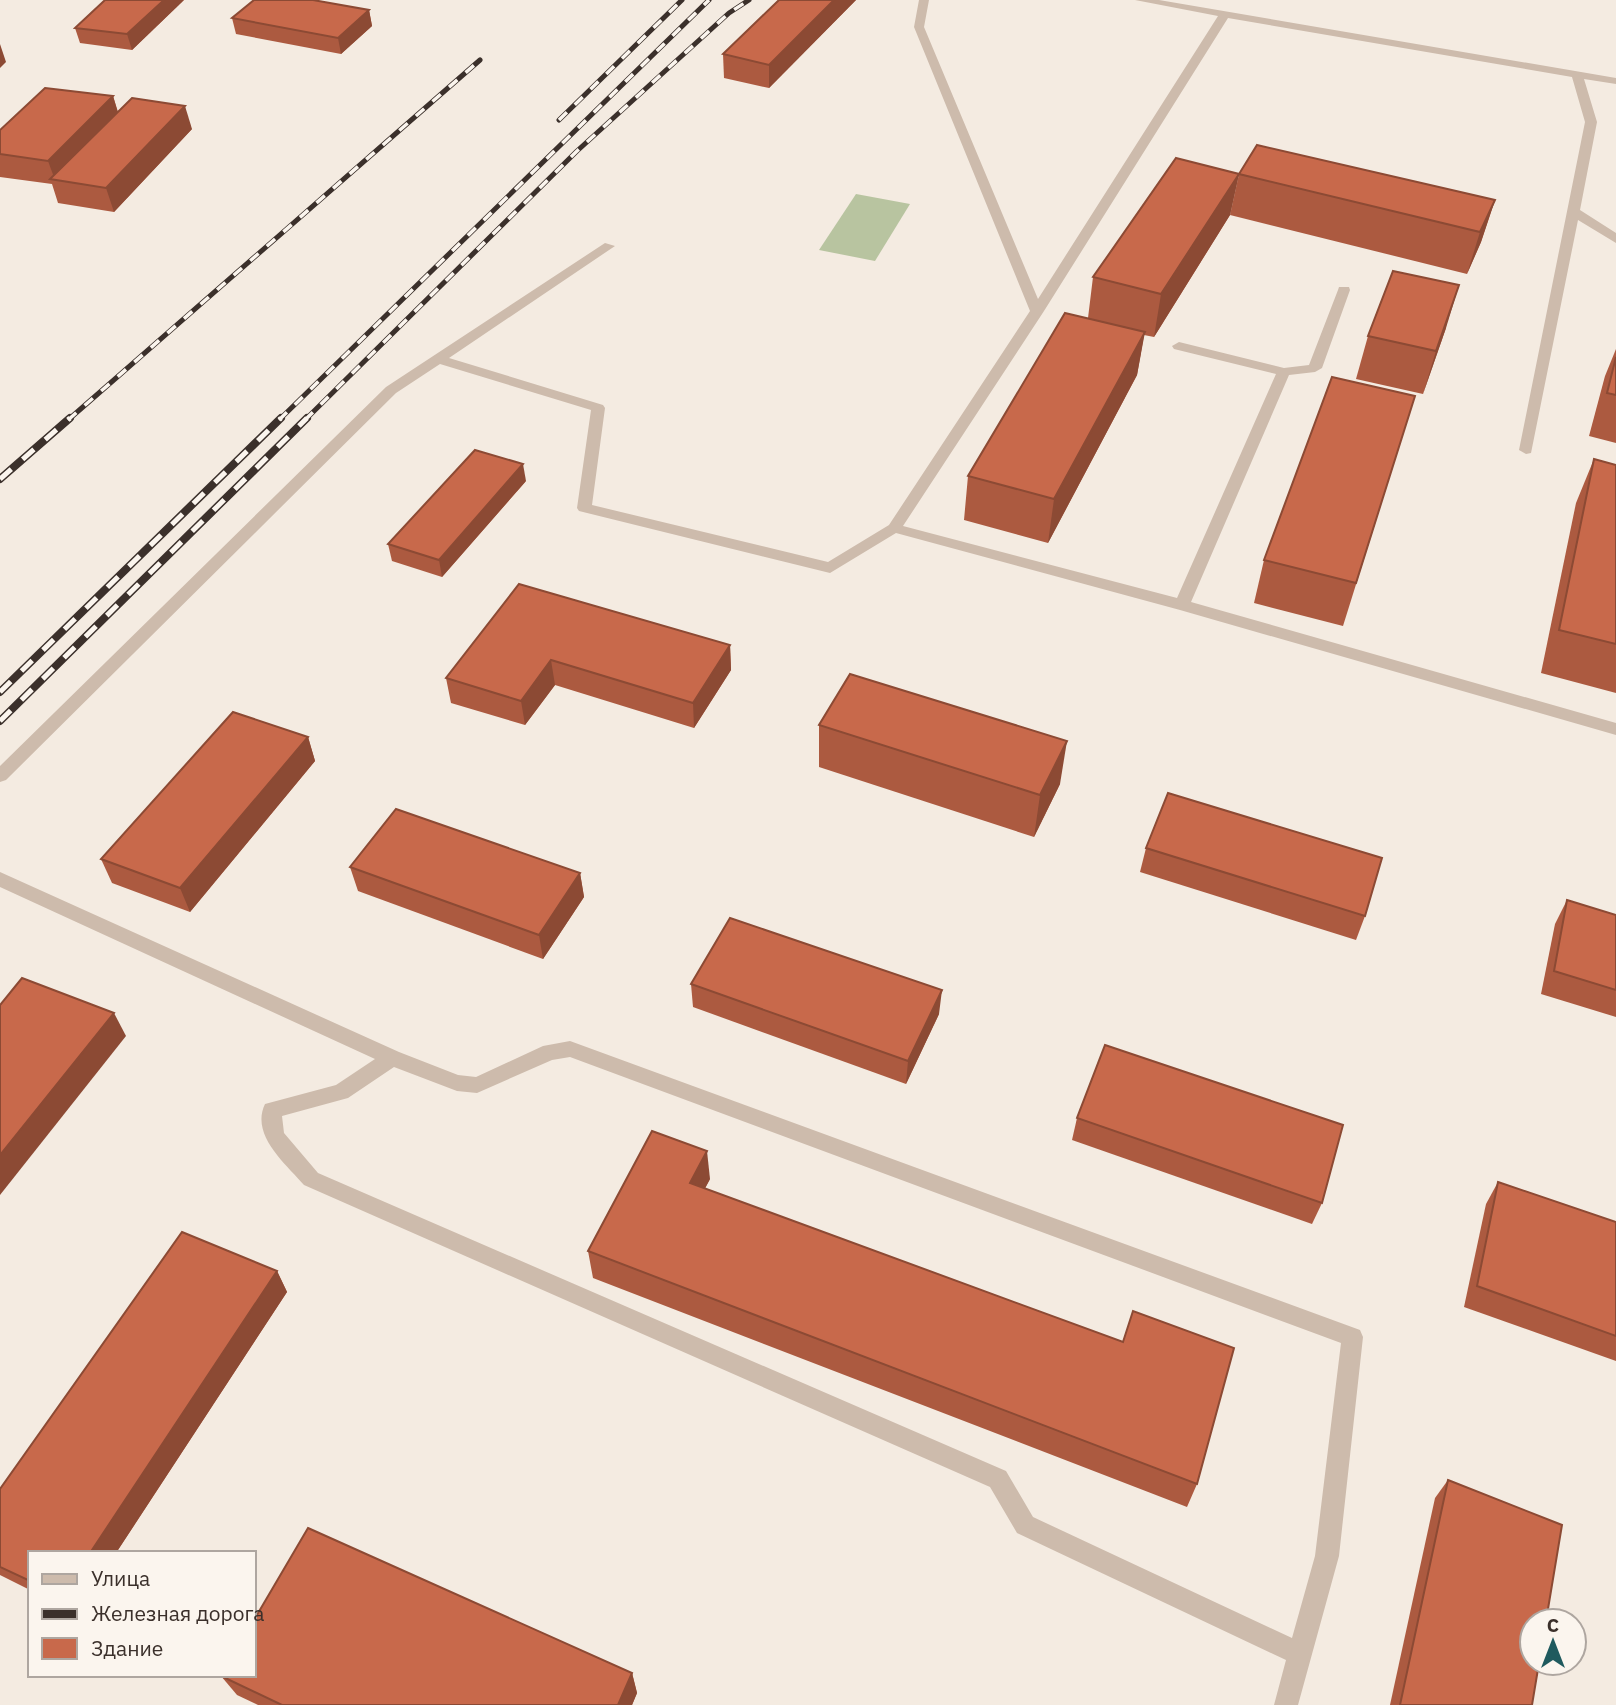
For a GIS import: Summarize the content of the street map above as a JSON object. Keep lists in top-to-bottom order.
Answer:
{
  "legend": ["Улица", "Железная дорога", "Здание"],
  "north": "top"
}
